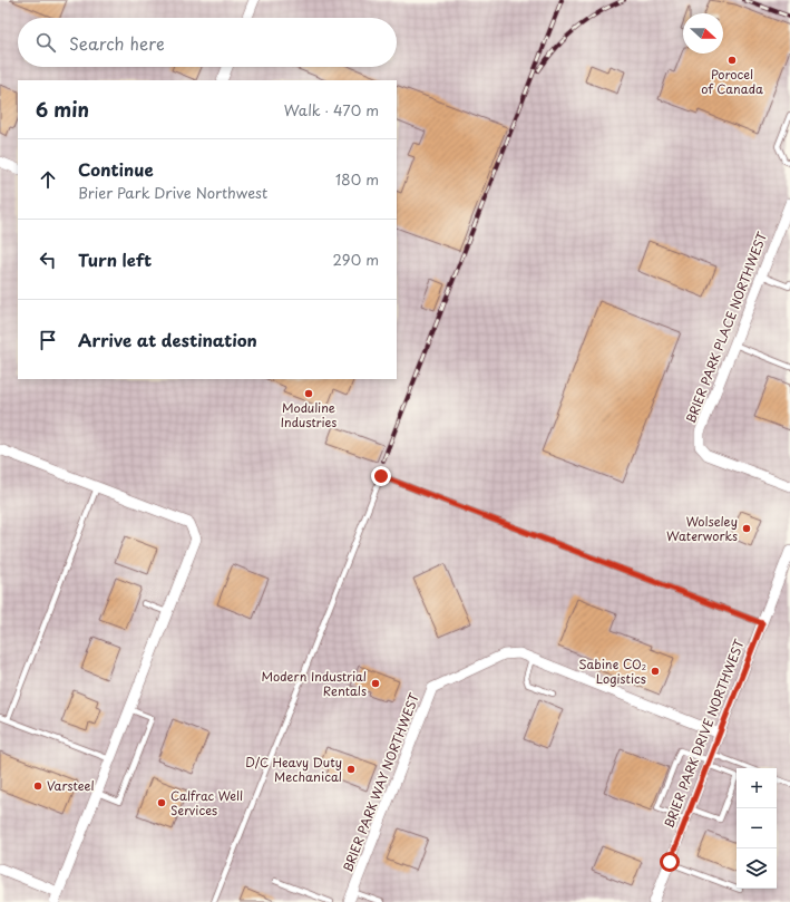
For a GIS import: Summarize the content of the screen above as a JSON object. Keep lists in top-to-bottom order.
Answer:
{
  "streets": {
    "street": ["BRIER PARK PLACE NORTHWEST", "BRIER PARK DRIVE NORTHWEST", "BRIER PARK WAY NORTHWEST"]
  },
  "crossings": [
    ["BRIER PARK DRIVE NORTHWEST", "BRIER PARK WAY NORTHWEST"]
  ],
  "places": [
    "Porocel of Canada",
    "Moduline Industries",
    "Wolseley Waterworks",
    "Sabine CO₂ Logistics",
    "Modern Industrial Rentals",
    "D/C Heavy Duty Mechanical",
    "Varsteel",
    "Calfrac Well Services"
  ],
  "north": "right",
  "page": {
    "search": "Search here",
    "heading": ["6 min", "Walk · 470 m"],
    "list": [
      ["Continue", "Brier Park Drive Northwest", "180 m"],
      ["Turn left", "290 m"],
      "Arrive at destination"
    ],
    "map_buttons": ["+", "−"]
  }
}
